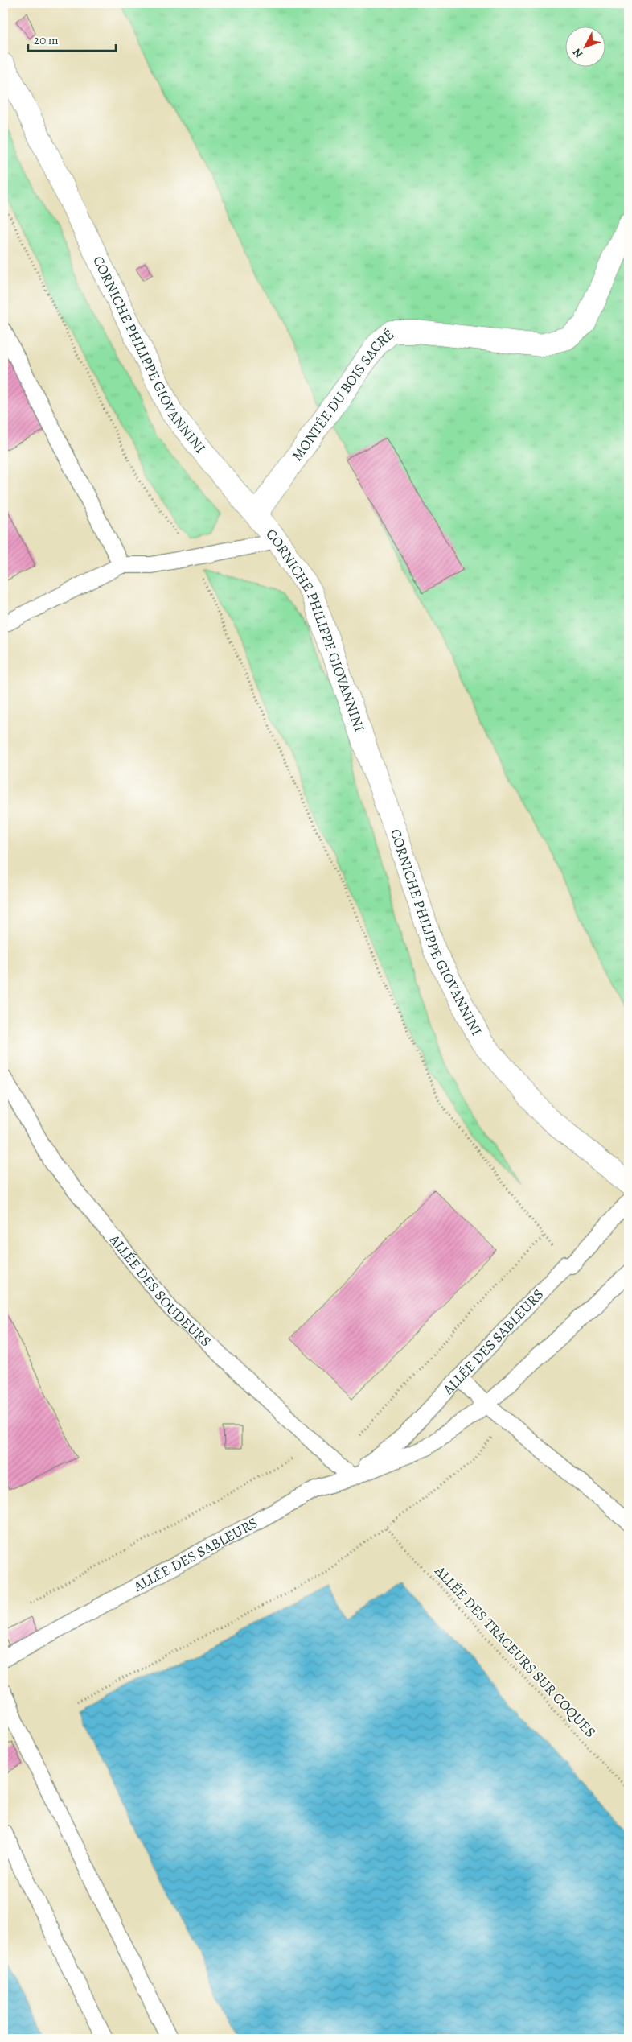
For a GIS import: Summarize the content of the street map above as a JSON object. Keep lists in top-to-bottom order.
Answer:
{
  "streets": {
    "main road": ["CORNICHE PHILIPPE GIOVANNINI", "MONTÉE DU BOIS SACRÉ"],
    "lane": ["ALLÉE DES SOUDEURS", "ALLÉE DES SABLEURS"],
    "path": ["ALLÉE DES TRACEURS SUR COQUES"]
  },
  "crossings": [
    ["CORNICHE PHILIPPE GIOVANNINI", "MONTÉE DU BOIS SACRÉ"],
    ["ALLÉE DES SOUDEURS", "ALLÉE DES SABLEURS"]
  ],
  "scale_bar": "20 m",
  "north": "bottom left"
}
